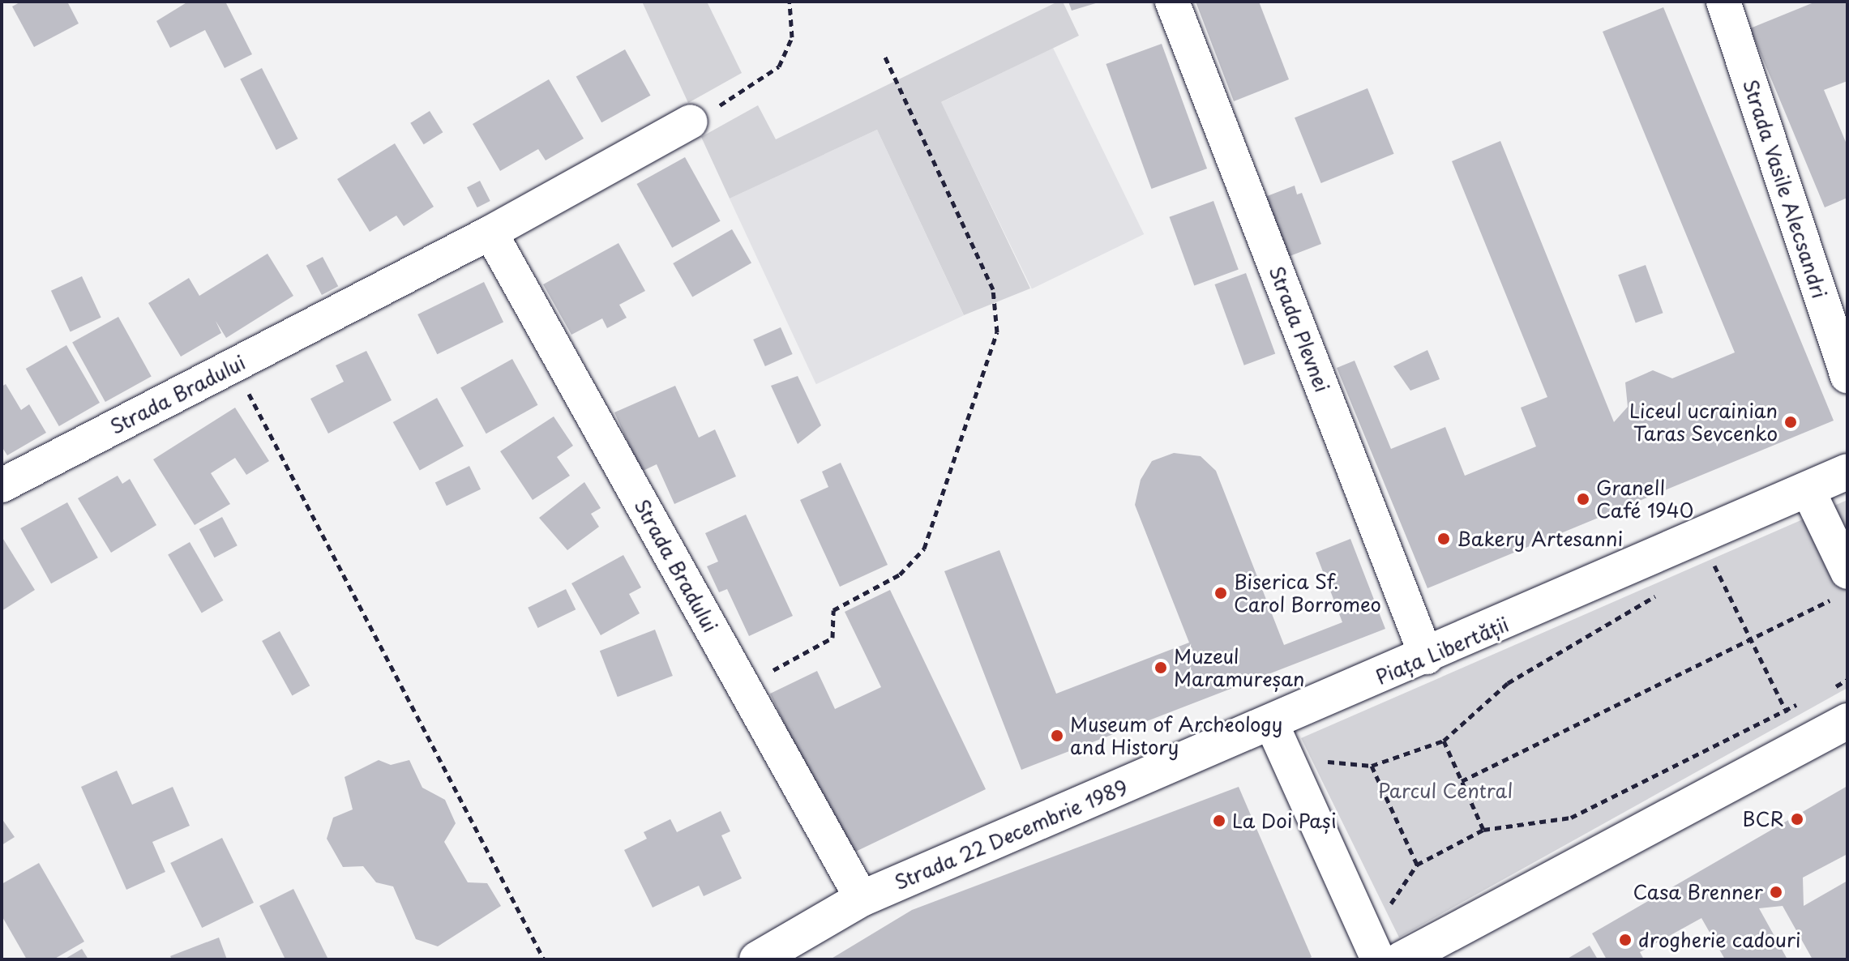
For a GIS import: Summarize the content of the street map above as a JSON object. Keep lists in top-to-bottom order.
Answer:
{
  "streets": {
    "main road": ["Piața Libertății", "Strada 22 Decembrie 1989"],
    "street": ["Strada Vasile Alecsandri", "Strada Plevnei", "Strada Bradului"]
  },
  "crossings": [
    ["Strada Plevnei", "Piața Libertății"],
    ["Strada Bradului", "Strada 22 Decembrie 1989"],
    ["Piața Libertății", "Strada 22 Decembrie 1989"]
  ],
  "parks": ["Parcul Central"],
  "places": [
    "Liceul ucrainian Taras Sevcenko",
    "Granell Café 1940",
    "Bakery Artesanni",
    "Biserica Sf. Carol Borromeo",
    "Muzeul Maramureșan",
    "Museum of Archeology and History",
    "BCR",
    "La Doi Pași",
    "Casa Brenner",
    "drogherie cadouri"
  ]
}
